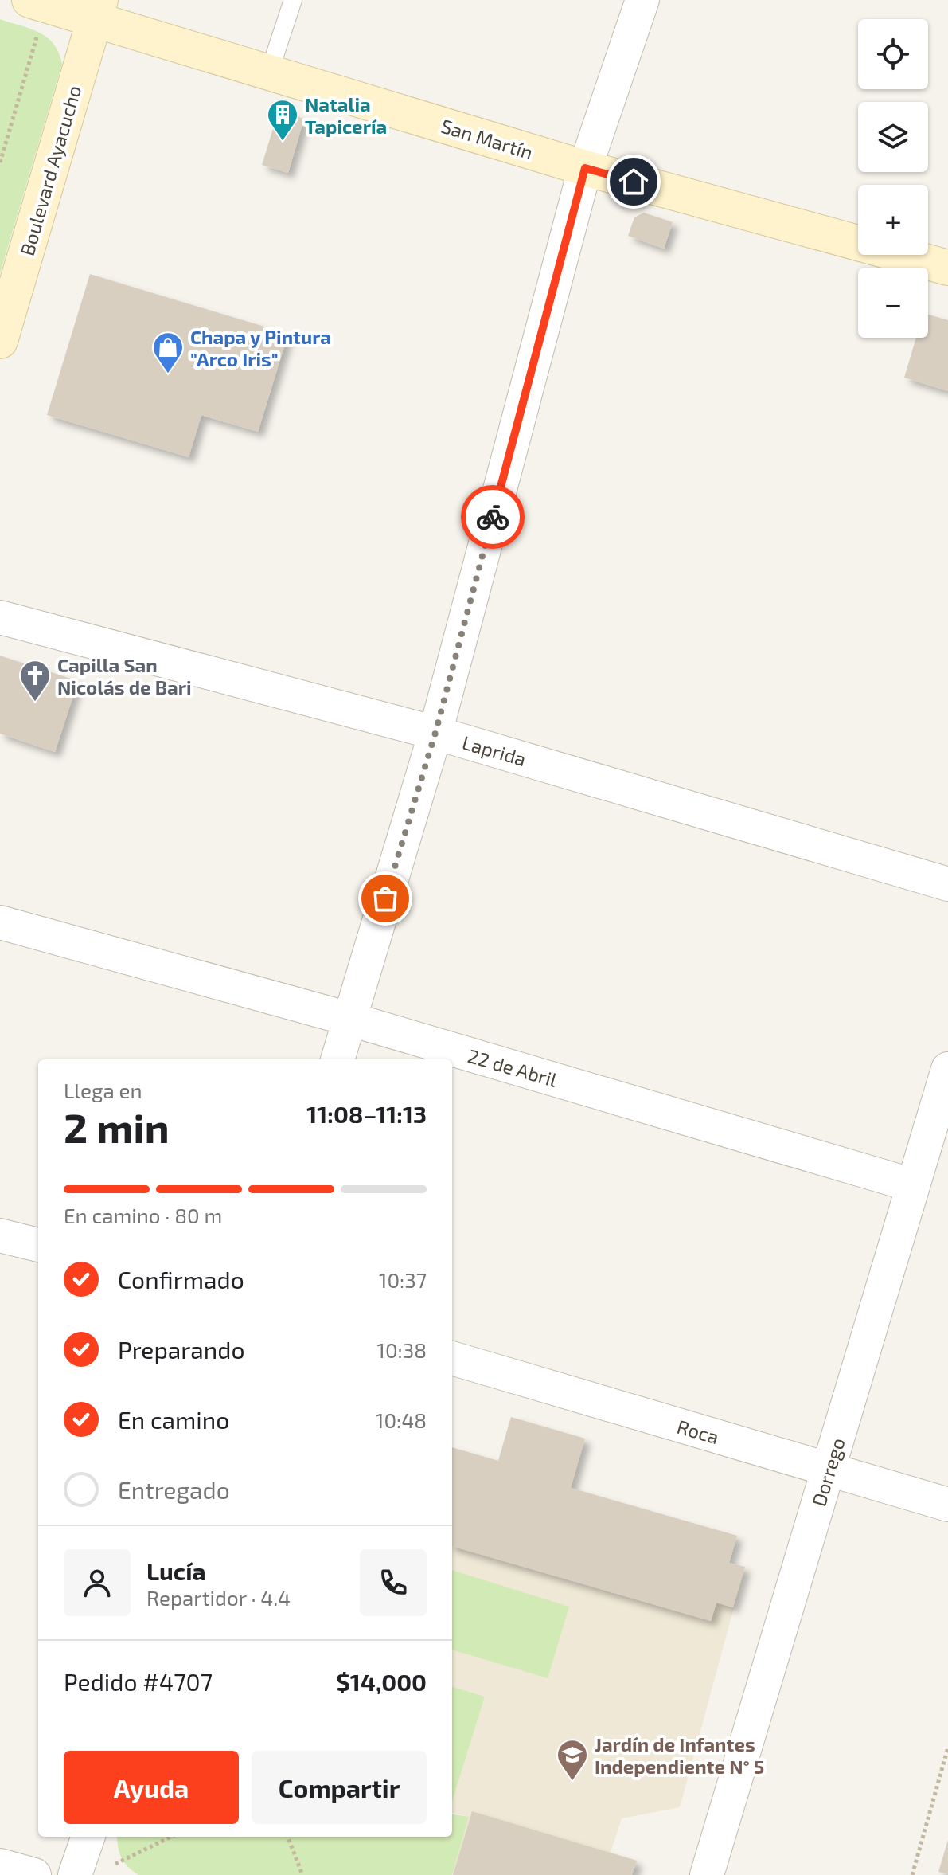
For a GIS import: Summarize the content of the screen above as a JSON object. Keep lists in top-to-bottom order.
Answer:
{
  "streets": {
    "main road": ["San Martín", "Boulevard Ayacucho"],
    "street": [
      "Laprida",
      "22 de Abril",
      "Roca",
      "Dorrego"
    ]
  },
  "crossings": [
    ["San Martín", "Boulevard Ayacucho"],
    ["22 de Abril", "Dorrego"],
    ["Roca", "Dorrego"]
  ],
  "places": {
    "building": ["Natalia Tapicería"],
    "shop": ["Chapa y Pintura \"Arco Iris\""],
    "church": ["Capilla San Nicolás de Bari"],
    "school or university": ["Jardín de Infantes Independiente N° 5"]
  },
  "page": {
    "map_buttons": ["+", "−"],
    "heading": ["2 min", "Llega en", "11:08–11:13"],
    "panel": [
      "Lucía",
      "Repartidor · 4.4",
      "Pedido #4707",
      "$14,000"
    ],
    "bar": "En camino · 80 m",
    "list": [
      ["Confirmado", "10:37"],
      ["Preparando", "10:38"],
      ["En camino", "10:48"],
      "Entregado"
    ],
    "buttons": ["Ayuda", "Compartir"]
  }
}
